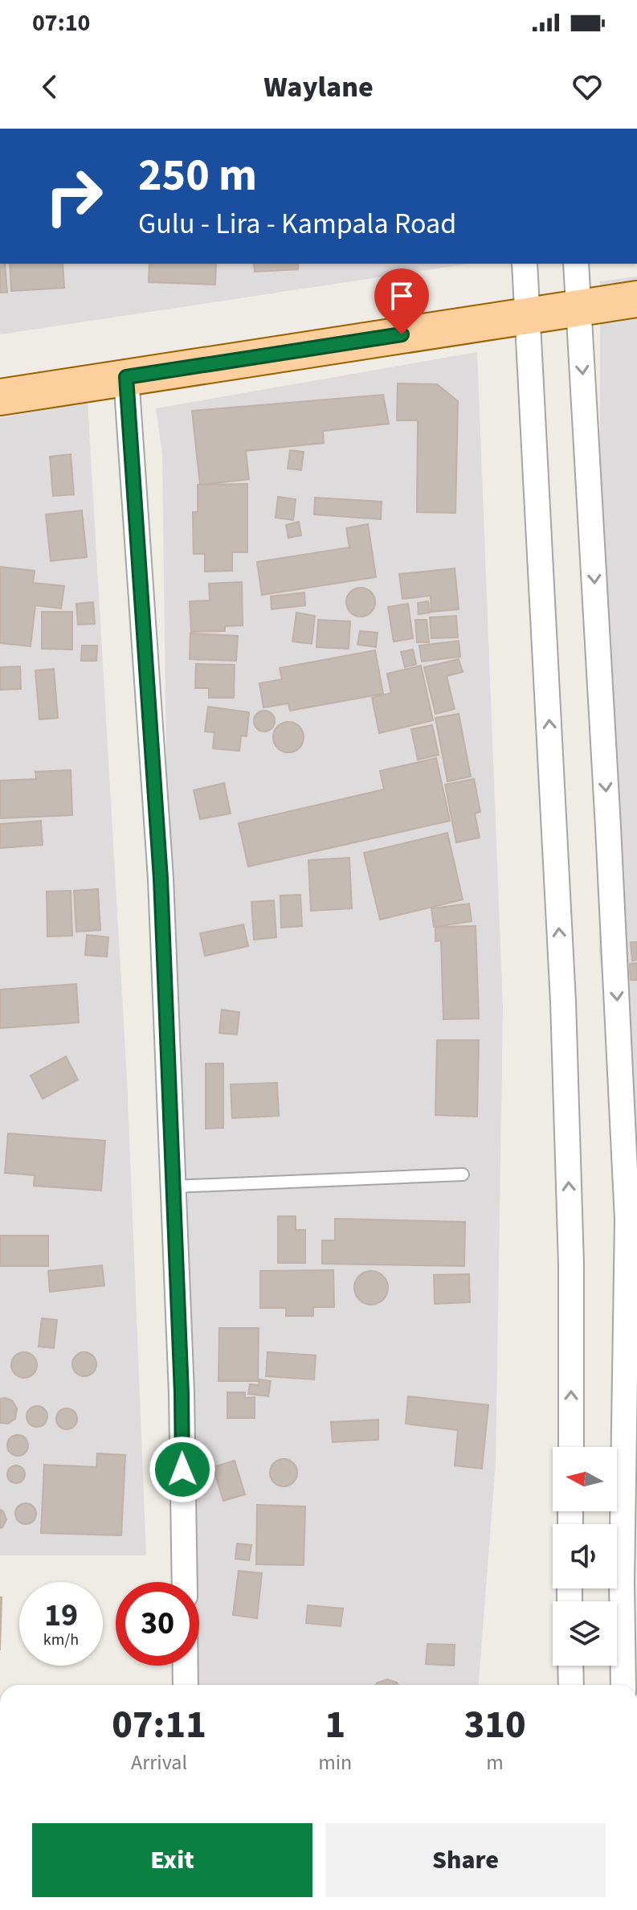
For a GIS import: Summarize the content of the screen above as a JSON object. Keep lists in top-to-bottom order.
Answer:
{
  "north": "left",
  "page": {
    "status": "07:10",
    "header": "Waylane",
    "turn": ["250 m", "Gulu - Lira - Kampala Road"],
    "speed": "19 km/h",
    "limit": "30",
    "eta": [
      "07:11",
      "Arrival",
      "1",
      "min",
      "310",
      "m"
    ],
    "buttons": ["Exit", "Share"]
  }
}
